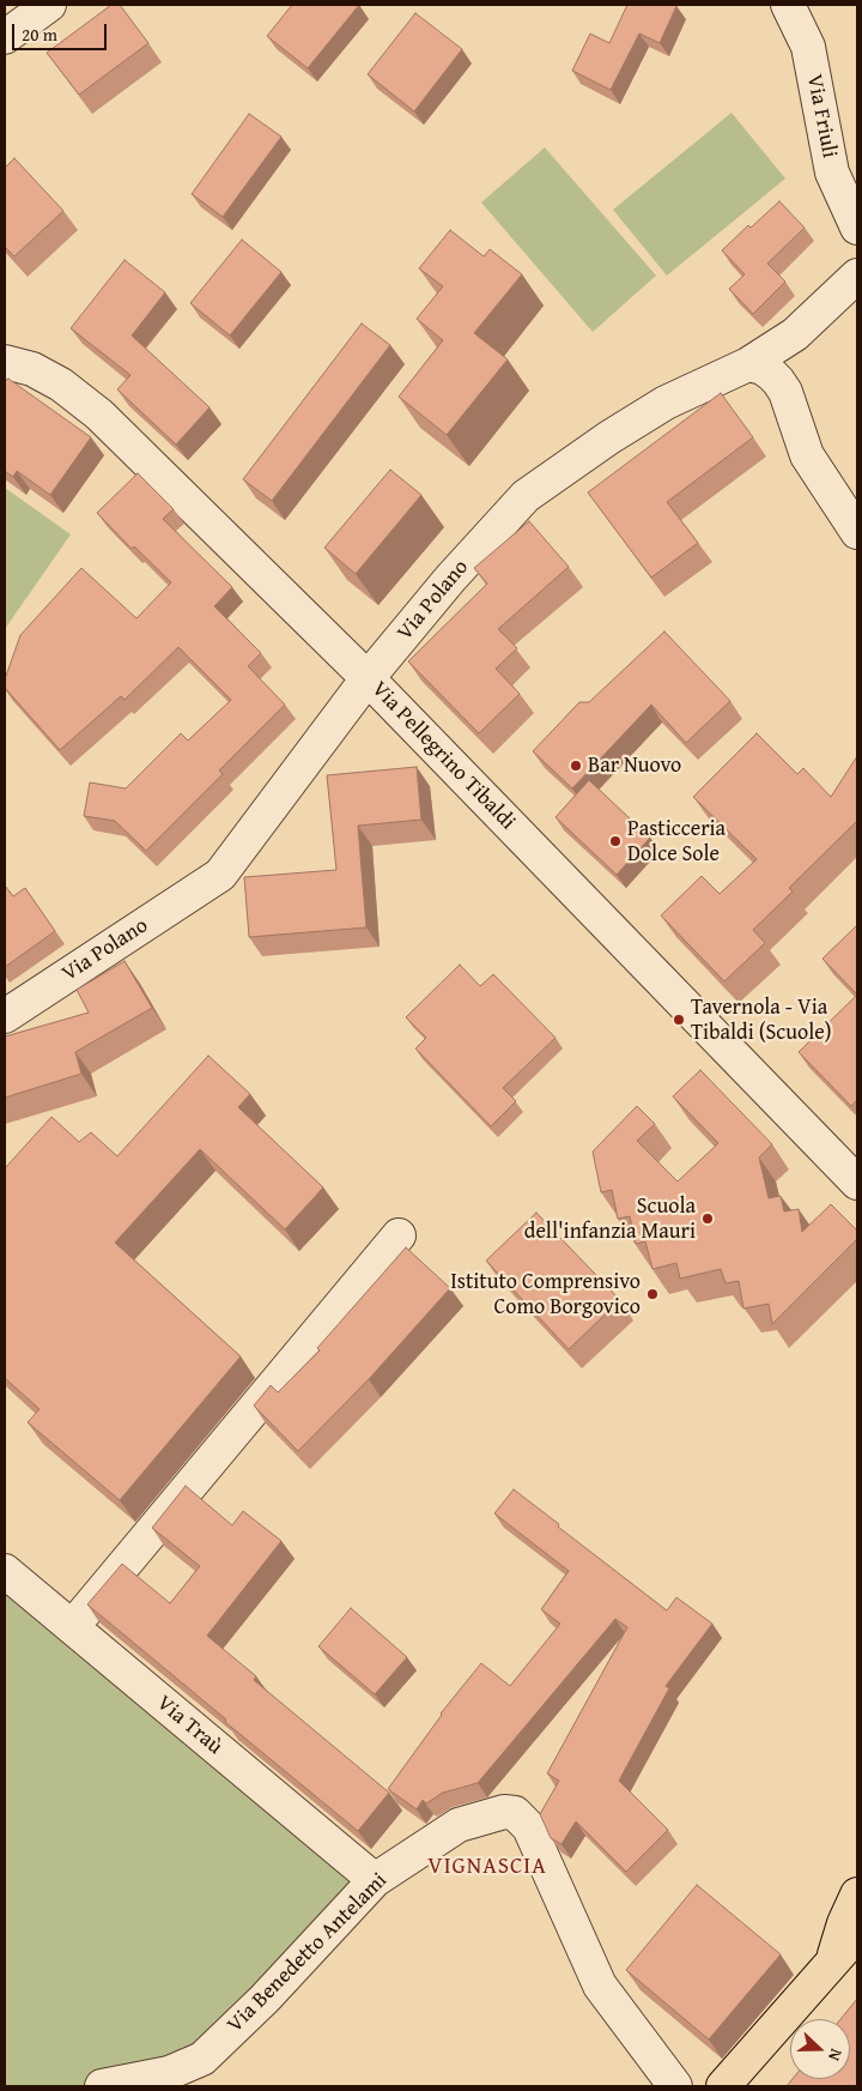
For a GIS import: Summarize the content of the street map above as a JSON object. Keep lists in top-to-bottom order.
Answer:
{
  "streets": {
    "street": [
      "Via Friuli",
      "Via Polano",
      "Via Pellegrino Tibaldi",
      "Via Traù",
      "Via Benedetto Antelami"
    ]
  },
  "crossings": [
    ["Via Polano", "Via Pellegrino Tibaldi"],
    ["Via Traù", "Via Benedetto Antelami"]
  ],
  "districts": ["VIGNASCIA"],
  "places": [
    "Bar Nuovo",
    "Pasticceria Dolce Sole",
    "Tavernola - Via Tibaldi (Scuole)",
    "Scuola dell'infanzia Mauri",
    "Istituto Comprensivo Como Borgovico"
  ],
  "scale_bar": "20 m",
  "north": "right"
}
